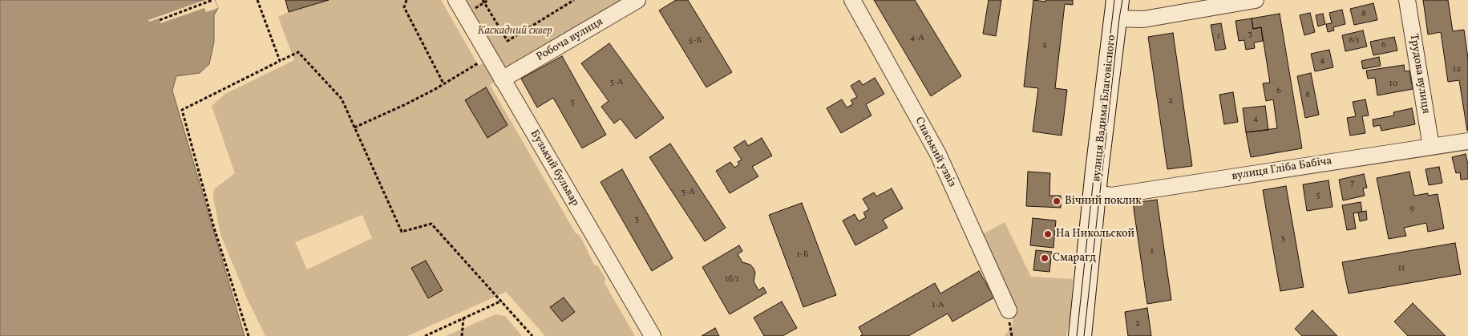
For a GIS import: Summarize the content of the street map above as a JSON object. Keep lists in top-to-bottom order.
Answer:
{
  "streets": {
    "street": [
      "Робоча вулиця",
      "Трудова вулиця",
      "вулиця Вадима Благовісного",
      "Спаський узвіз",
      "Бузький бульвар",
      "вулиця Гліба Бабіча"
    ]
  },
  "crossings": [
    ["Робоча вулиця", "Бузький бульвар"],
    ["Трудова вулиця", "вулиця Гліба Бабіча"],
    ["вулиця Вадима Благовісного", "вулиця Гліба Бабіча"]
  ],
  "parks": ["Каскадний сквер"],
  "places": ["Вічний поклик", "На Никольской", "Смарагд"],
  "house_numbers": [
    "8",
    "3",
    "1",
    "4-А",
    "5-Б",
    "8/1",
    "2",
    "6",
    "4",
    "12",
    "5-А",
    "10",
    "6",
    "8",
    "2",
    "5",
    "4",
    "7",
    "3-А",
    "5",
    "9",
    "3",
    "3",
    "1",
    "1-Б",
    "11",
    "1б/1",
    "1-А",
    "2"
  ]
}
